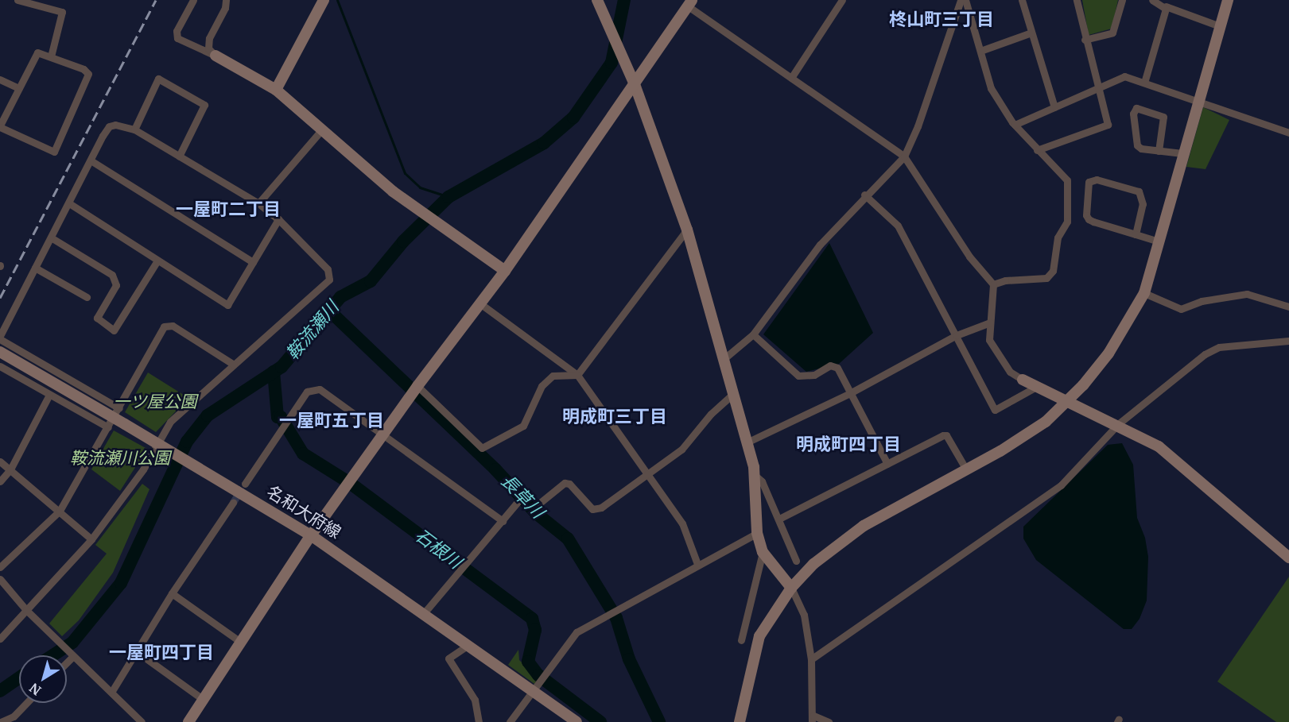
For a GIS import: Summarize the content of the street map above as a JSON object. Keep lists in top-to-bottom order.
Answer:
{
  "streets": {
    "street": ["名和大府線"]
  },
  "districts": [
    "柊山町三丁目",
    "一屋町二丁目",
    "明成町三丁目",
    "一屋町五丁目",
    "明成町四丁目",
    "一屋町四丁目"
  ],
  "water": ["鞍流瀬川", "長草川", "石根川"],
  "parks": ["一ツ屋公園", "鞍流瀬川公園"],
  "north": "bottom left"
}
